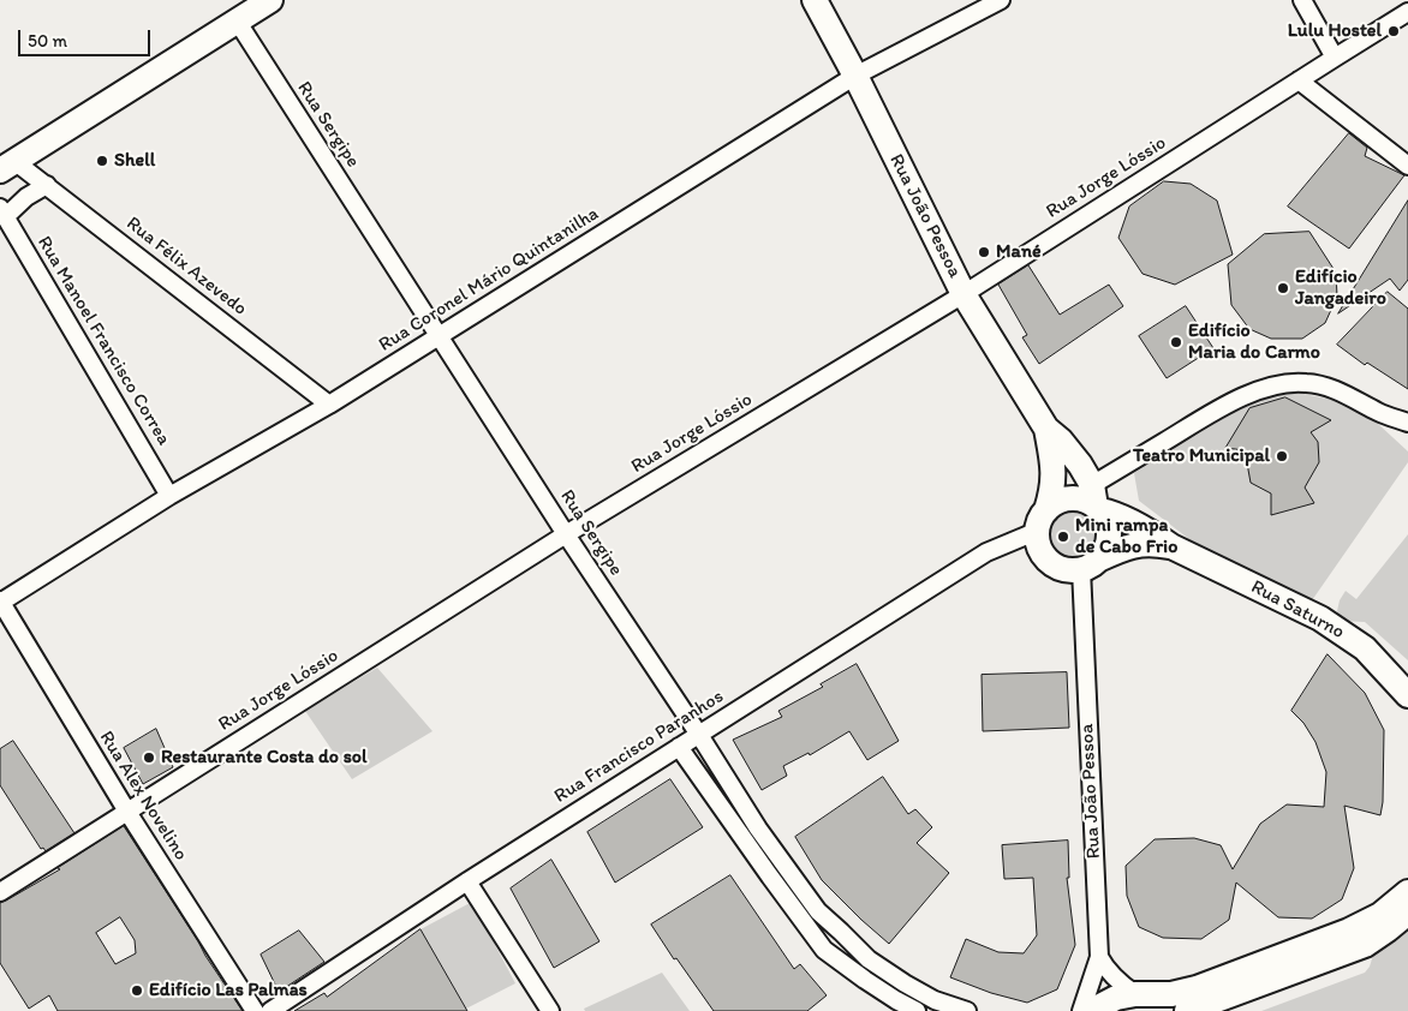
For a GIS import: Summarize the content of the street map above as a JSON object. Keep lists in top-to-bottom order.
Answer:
{
  "streets": {
    "street": [
      "Rua Sergipe",
      "Rua Jorge Lóssio",
      "Rua João Pessoa",
      "Rua Félix Azevedo",
      "Rua Coronel Mário Quintanilha",
      "Rua Manoel Francisco Correa",
      "Rua Saturno",
      "Rua Francisco Paranhos",
      "Rua Alex Novelino"
    ]
  },
  "crossings": [
    ["Rua Sergipe", "Rua Jorge Lóssio"],
    ["Rua Sergipe", "Rua Coronel Mário Quintanilha"],
    ["Rua Sergipe", "Rua Francisco Paranhos"],
    ["Rua Jorge Lóssio", "Rua João Pessoa"],
    ["Rua Jorge Lóssio", "Rua Alex Novelino"],
    ["Rua João Pessoa", "Rua Coronel Mário Quintanilha"],
    ["Rua João Pessoa", "Rua Saturno"],
    ["Rua João Pessoa", "Rua Francisco Paranhos"],
    ["Rua Félix Azevedo", "Rua Coronel Mário Quintanilha"],
    ["Rua Coronel Mário Quintanilha", "Rua Manoel Francisco Correa"],
    ["Rua Coronel Mário Quintanilha", "Rua Alex Novelino"],
    ["Rua Saturno", "Rua Francisco Paranhos"]
  ],
  "places": [
    "Lulu Hostel",
    "Shell",
    "Mané",
    "Edifício Jangadeiro",
    "Edifício Maria do Carmo",
    "Teatro Municipal",
    "Mini rampa de Cabo Frio",
    "Restaurante Costa do sol",
    "Edifício Las Palmas"
  ],
  "scale_bar": "50 m"
}
